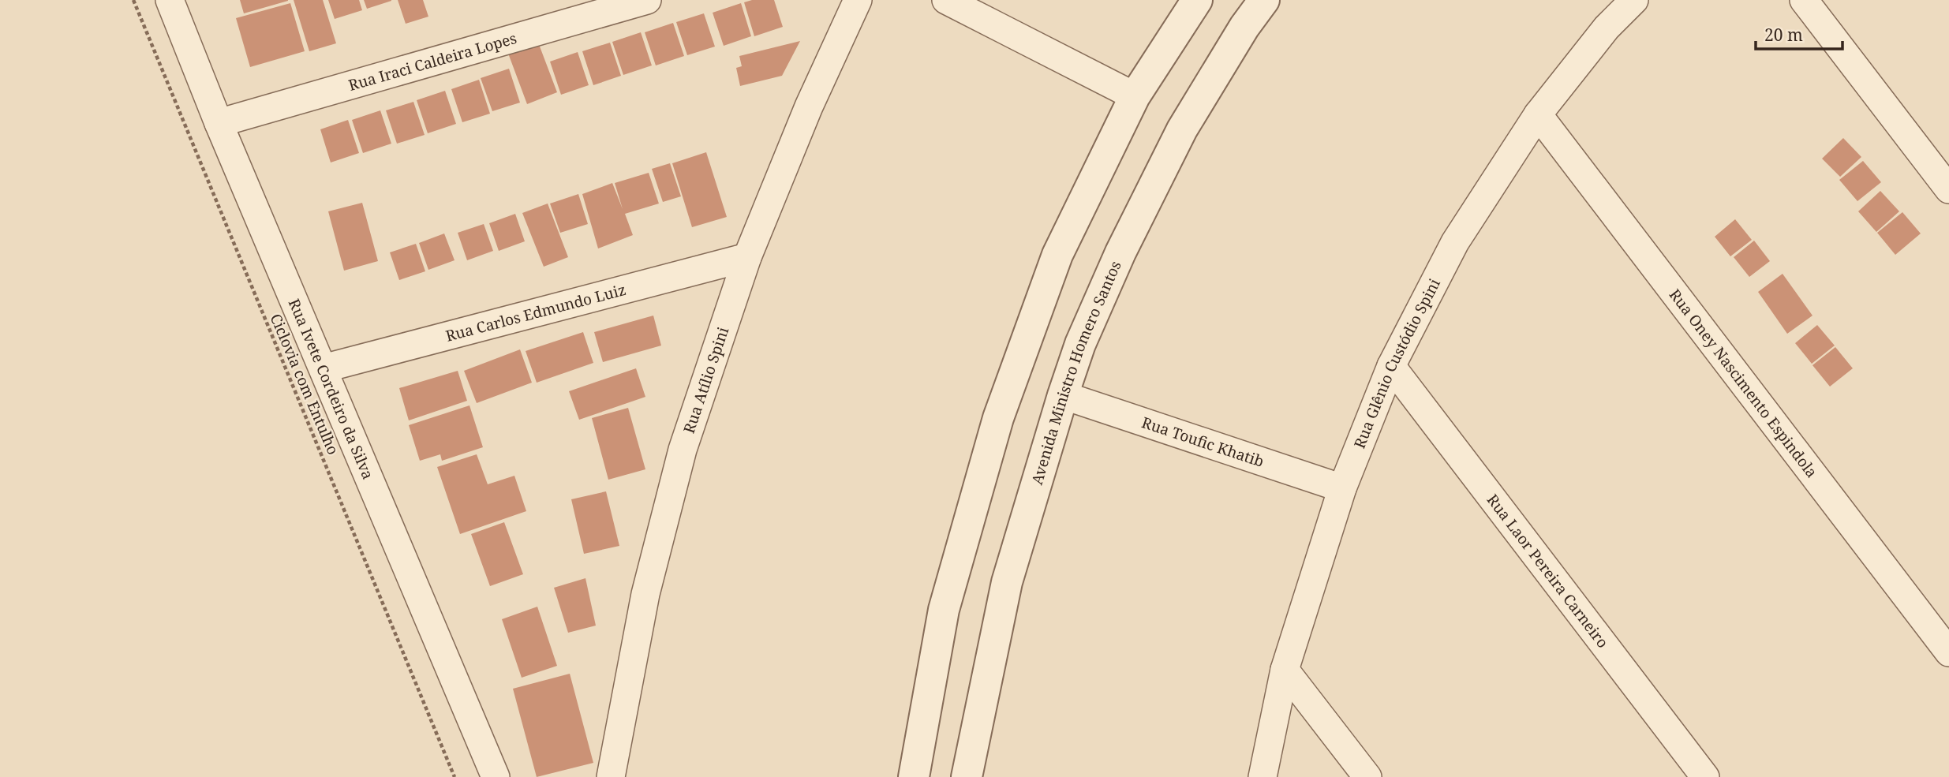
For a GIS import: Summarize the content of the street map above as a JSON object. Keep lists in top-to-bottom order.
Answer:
{
  "streets": {
    "street": [
      "Rua Iraci Caldeira Lopes",
      "Rua Carlos Edmundo Luiz",
      "Rua Glênio Custódio Spini",
      "Avenida Ministro Homero Santos",
      "Rua Atílio Spini",
      "Rua Oney Nascimento Espindola",
      "Rua Ivete Cordeiro da Silva",
      "Rua Toufic Khatib",
      "Rua Laor Pereira Carneiro"
    ],
    "path": ["Ciclovia com Entulho"]
  },
  "crossings": [
    ["Rua Iraci Caldeira Lopes", "Rua Ivete Cordeiro da Silva"],
    ["Rua Carlos Edmundo Luiz", "Rua Atílio Spini"],
    ["Rua Carlos Edmundo Luiz", "Rua Ivete Cordeiro da Silva"],
    ["Rua Glênio Custódio Spini", "Rua Oney Nascimento Espindola"],
    ["Rua Glênio Custódio Spini", "Rua Toufic Khatib"],
    ["Rua Glênio Custódio Spini", "Rua Laor Pereira Carneiro"],
    ["Avenida Ministro Homero Santos", "Rua Toufic Khatib"]
  ],
  "scale_bar": "20 m"
}
